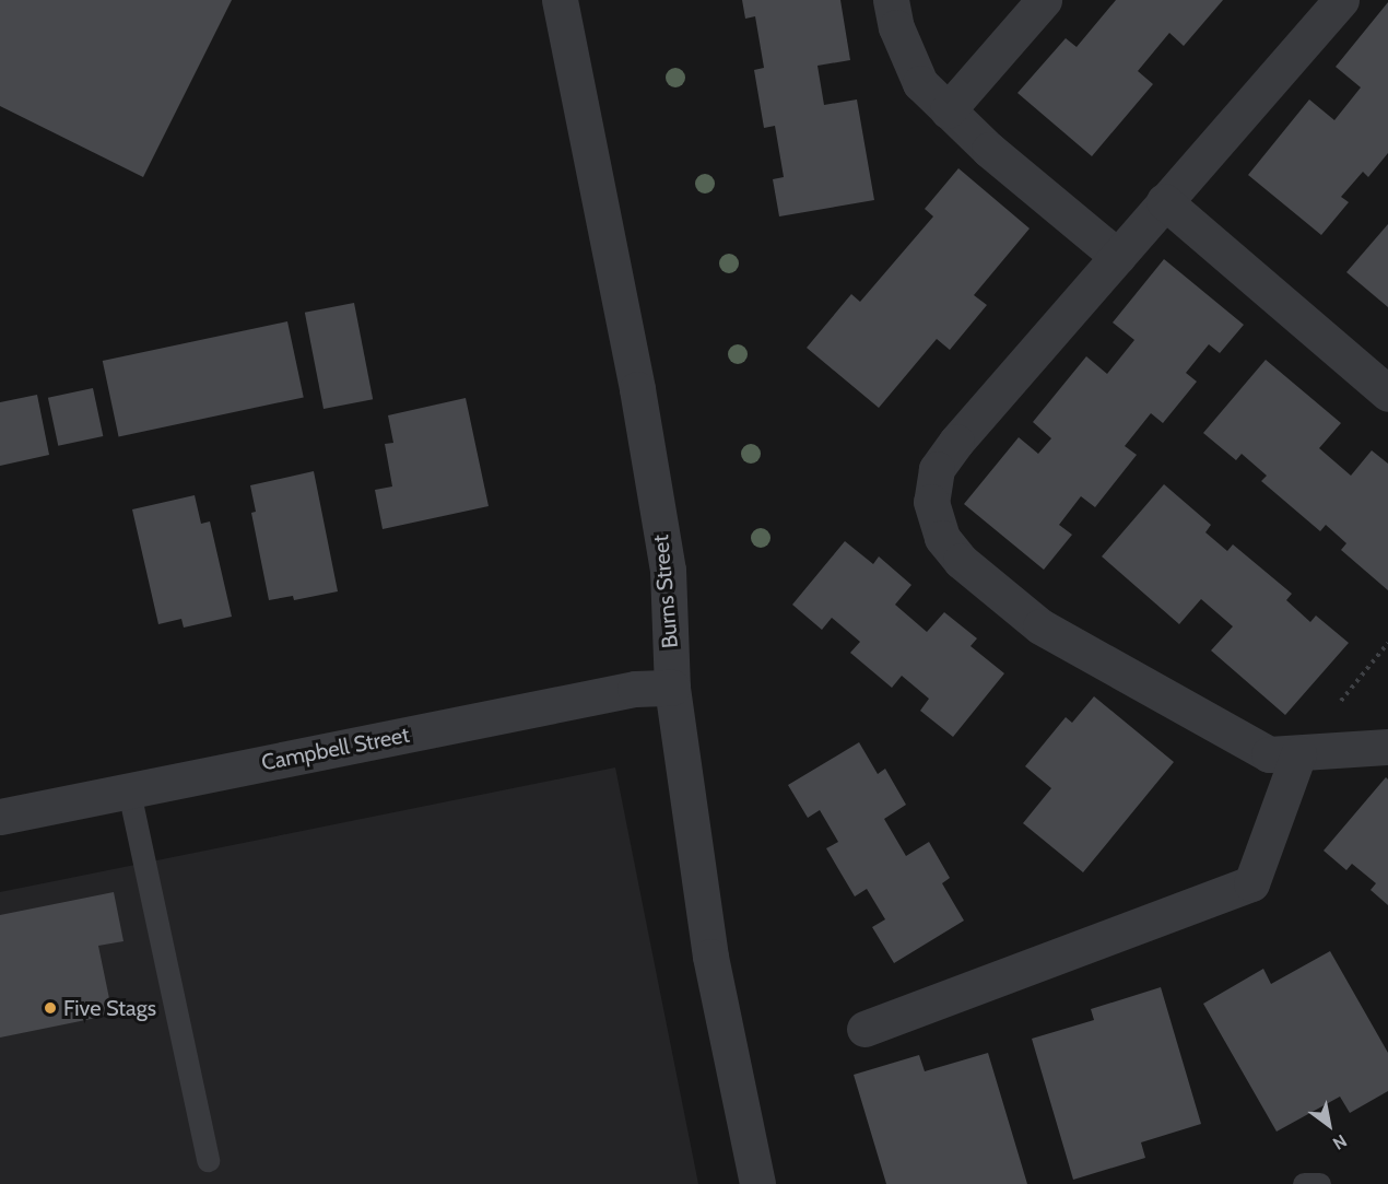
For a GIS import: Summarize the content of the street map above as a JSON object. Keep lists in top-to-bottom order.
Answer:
{
  "streets": {
    "street": ["Burns Street", "Campbell Street"]
  },
  "crossings": [
    ["Burns Street", "Campbell Street"]
  ],
  "places": ["Five Stags"],
  "north": "bottom right"
}
